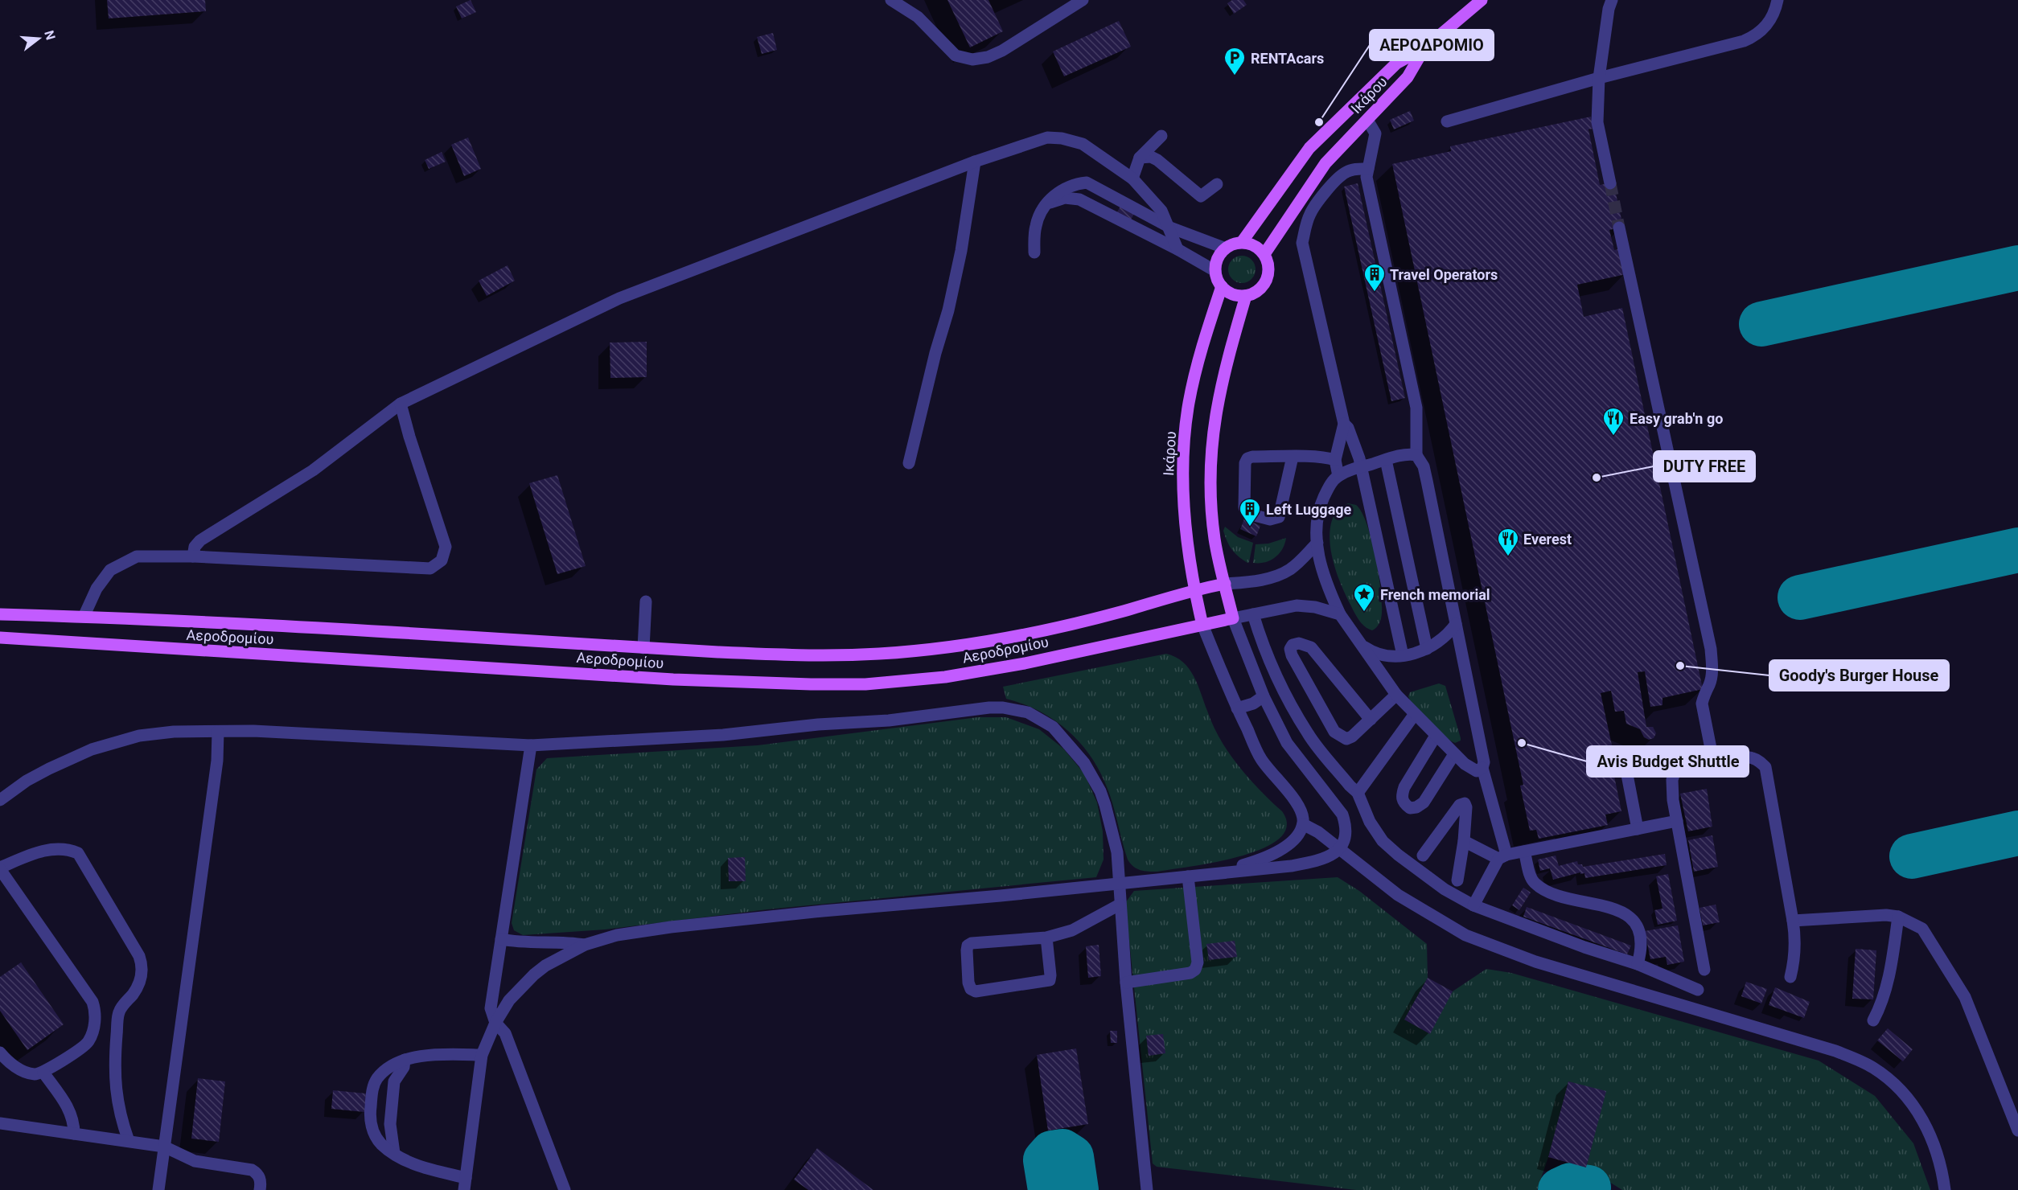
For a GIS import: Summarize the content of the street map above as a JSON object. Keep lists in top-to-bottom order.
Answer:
{
  "streets": {
    "main road": ["Ικάρου", "Αεροδρομίου"]
  },
  "crossings": [
    ["Ικάρου", "Αεροδρομίου"]
  ],
  "places": {
    "parking": ["RENTAcars"],
    "other": [
      "ΑΕΡΟΔΡΟΜΙΟ",
      "DUTY FREE",
      "Goody's Burger House",
      "Avis Budget Shuttle"
    ],
    "building": ["Travel Operators", "Left Luggage"],
    "restaurant": ["Easy grab'n go", "Everest"],
    "place": ["French memorial"]
  },
  "north": "right"
}
